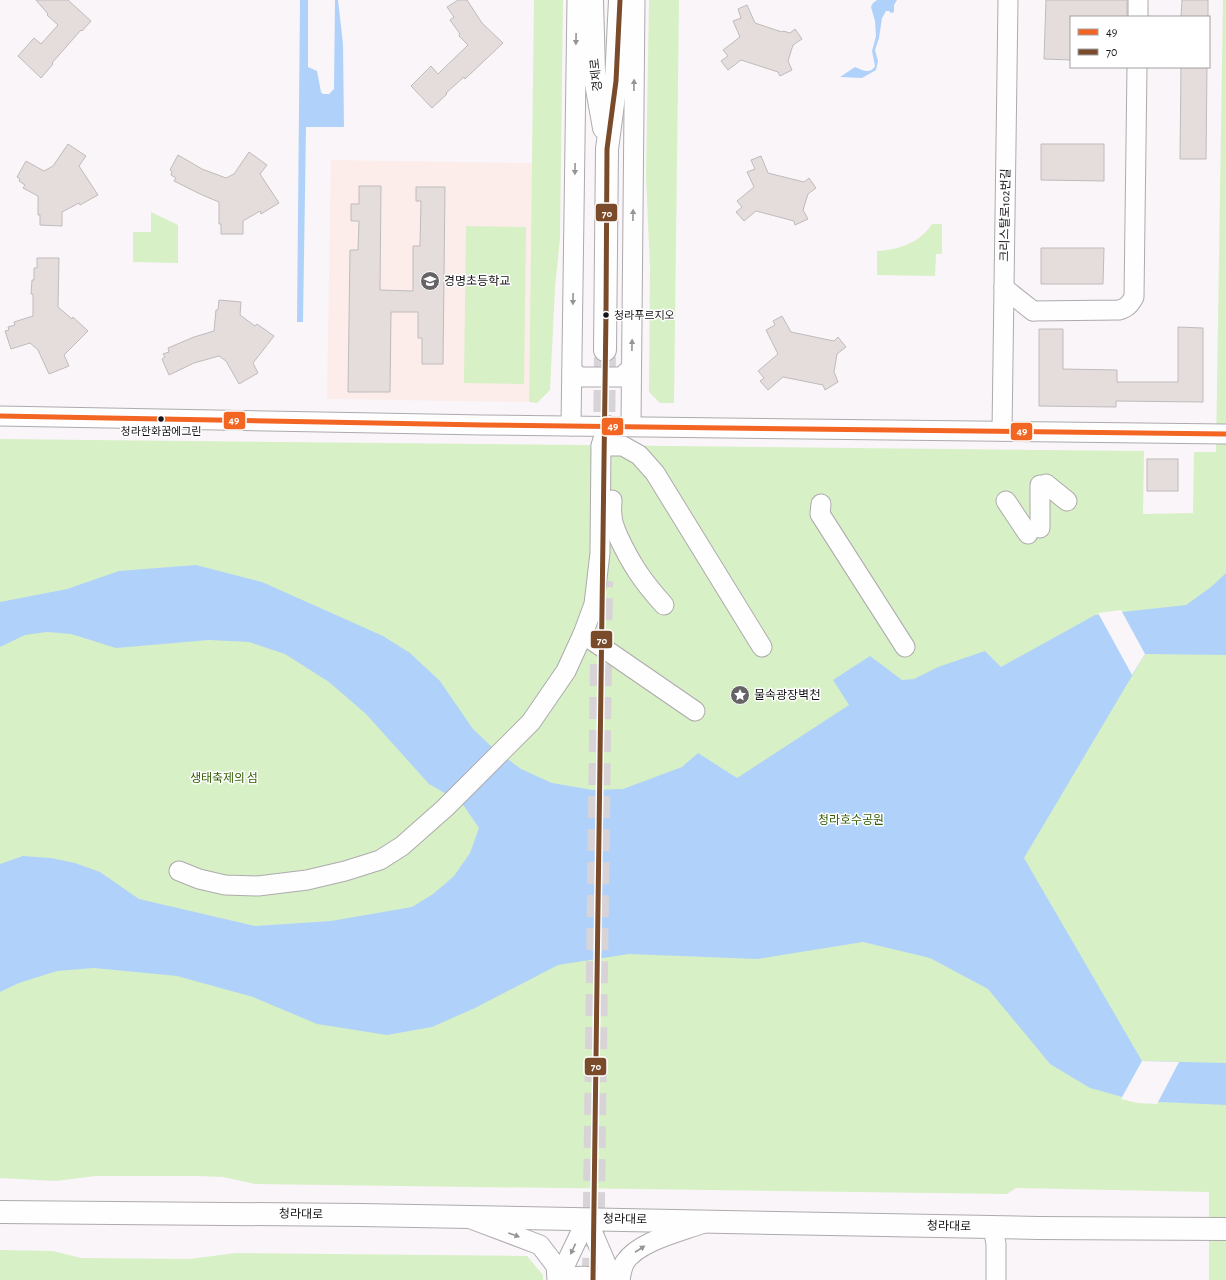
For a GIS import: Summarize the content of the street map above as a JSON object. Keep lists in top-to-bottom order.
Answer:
{
  "streets": {
    "main road": ["경제로", "청라대로"],
    "street": ["크리스탈로102번길"]
  },
  "parks": ["생태축제의 섬", "청라호수공원"],
  "places": {
    "school or university": ["경명초등학교"],
    "other": ["청라푸르지오", "청라한화꿈에그린"],
    "place": ["물속광장벽천"]
  },
  "lines": ["transit line 70", "transit line 49"],
  "legend": ["49", "70"]
}
